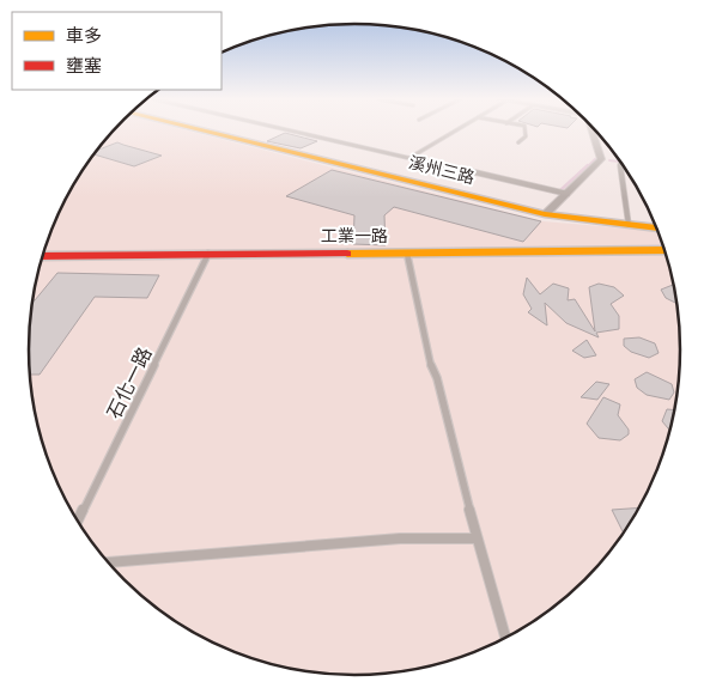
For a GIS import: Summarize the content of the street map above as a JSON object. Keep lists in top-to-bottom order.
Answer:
{
  "streets": {
    "street": ["溪州三路", "工業一路"],
    "lane": ["石化一路"]
  },
  "crossings": [
    ["工業一路", "石化一路"]
  ],
  "legend": ["車多", "壅塞"]
}
